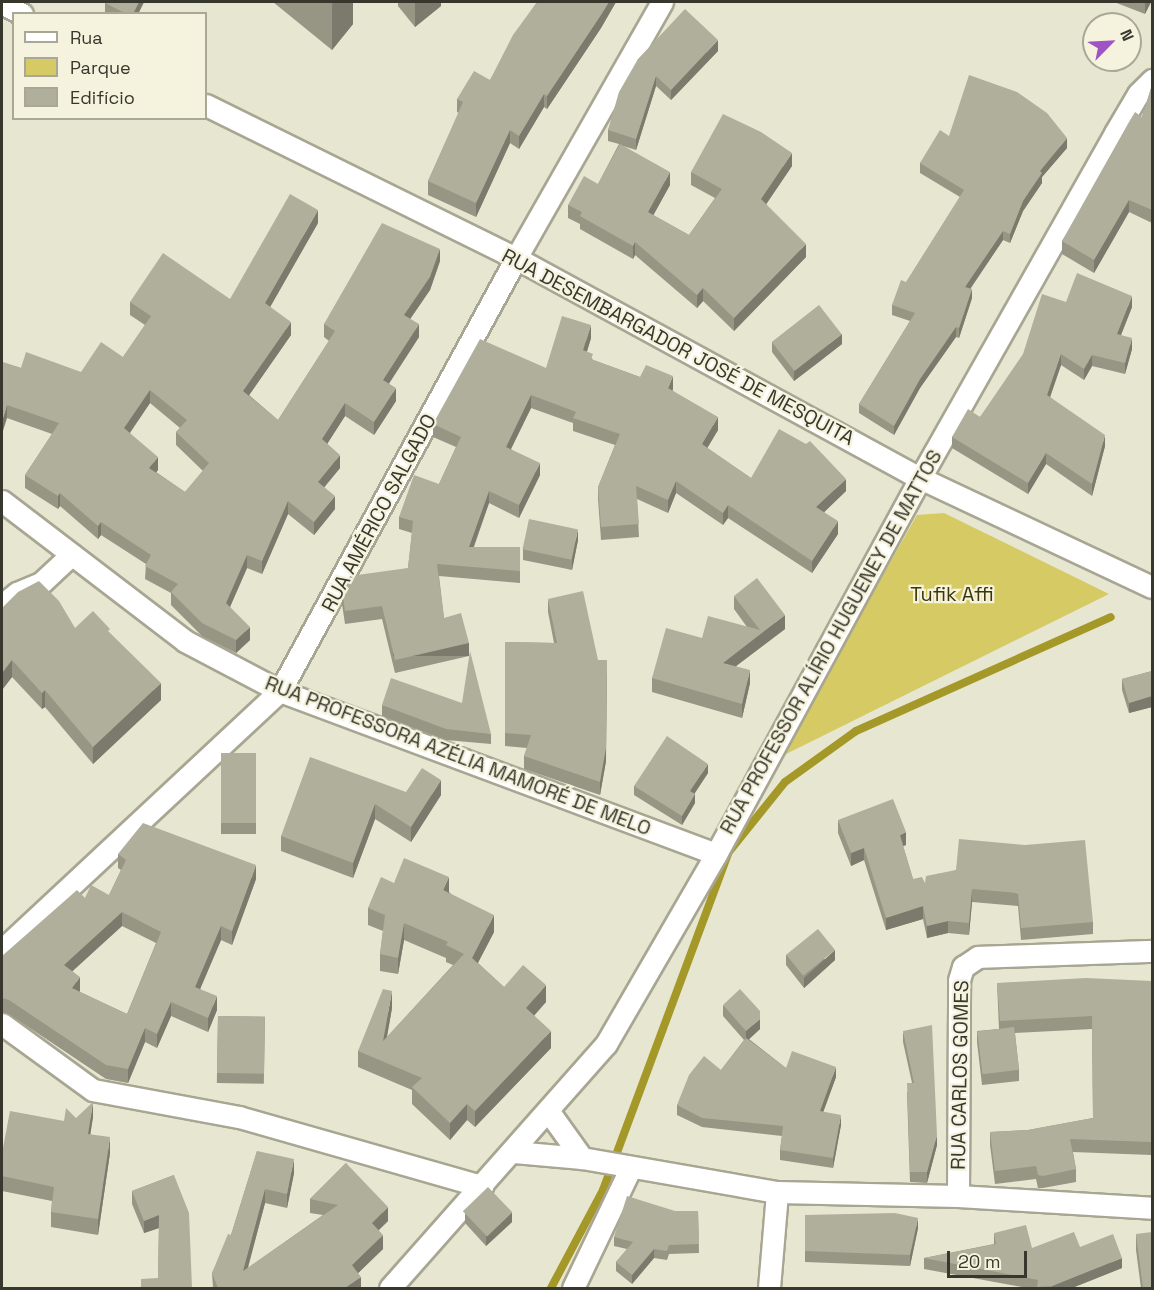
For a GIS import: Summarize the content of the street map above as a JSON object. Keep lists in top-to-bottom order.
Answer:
{
  "streets": {
    "street": [
      "RUA DESEMBARGADOR JOSÉ DE MESQUITA",
      "RUA AMÉRICO SALGADO",
      "RUA PROFESSOR ALÍRIO HUGUENEY DE MATTOS",
      "RUA PROFESSORA AZÉLIA MAMORÉ DE MELO",
      "RUA CARLOS GOMES"
    ]
  },
  "crossings": [
    ["RUA DESEMBARGADOR JOSÉ DE MESQUITA", "RUA AMÉRICO SALGADO"],
    ["RUA DESEMBARGADOR JOSÉ DE MESQUITA", "RUA PROFESSOR ALÍRIO HUGUENEY DE MATTOS"],
    ["RUA AMÉRICO SALGADO", "RUA PROFESSORA AZÉLIA MAMORÉ DE MELO"],
    ["RUA PROFESSOR ALÍRIO HUGUENEY DE MATTOS", "RUA PROFESSORA AZÉLIA MAMORÉ DE MELO"]
  ],
  "parks": ["Tufik Affi"],
  "legend": ["Rua", "Parque", "Edifício"],
  "scale_bar": "20 m",
  "north": "top right"
}
